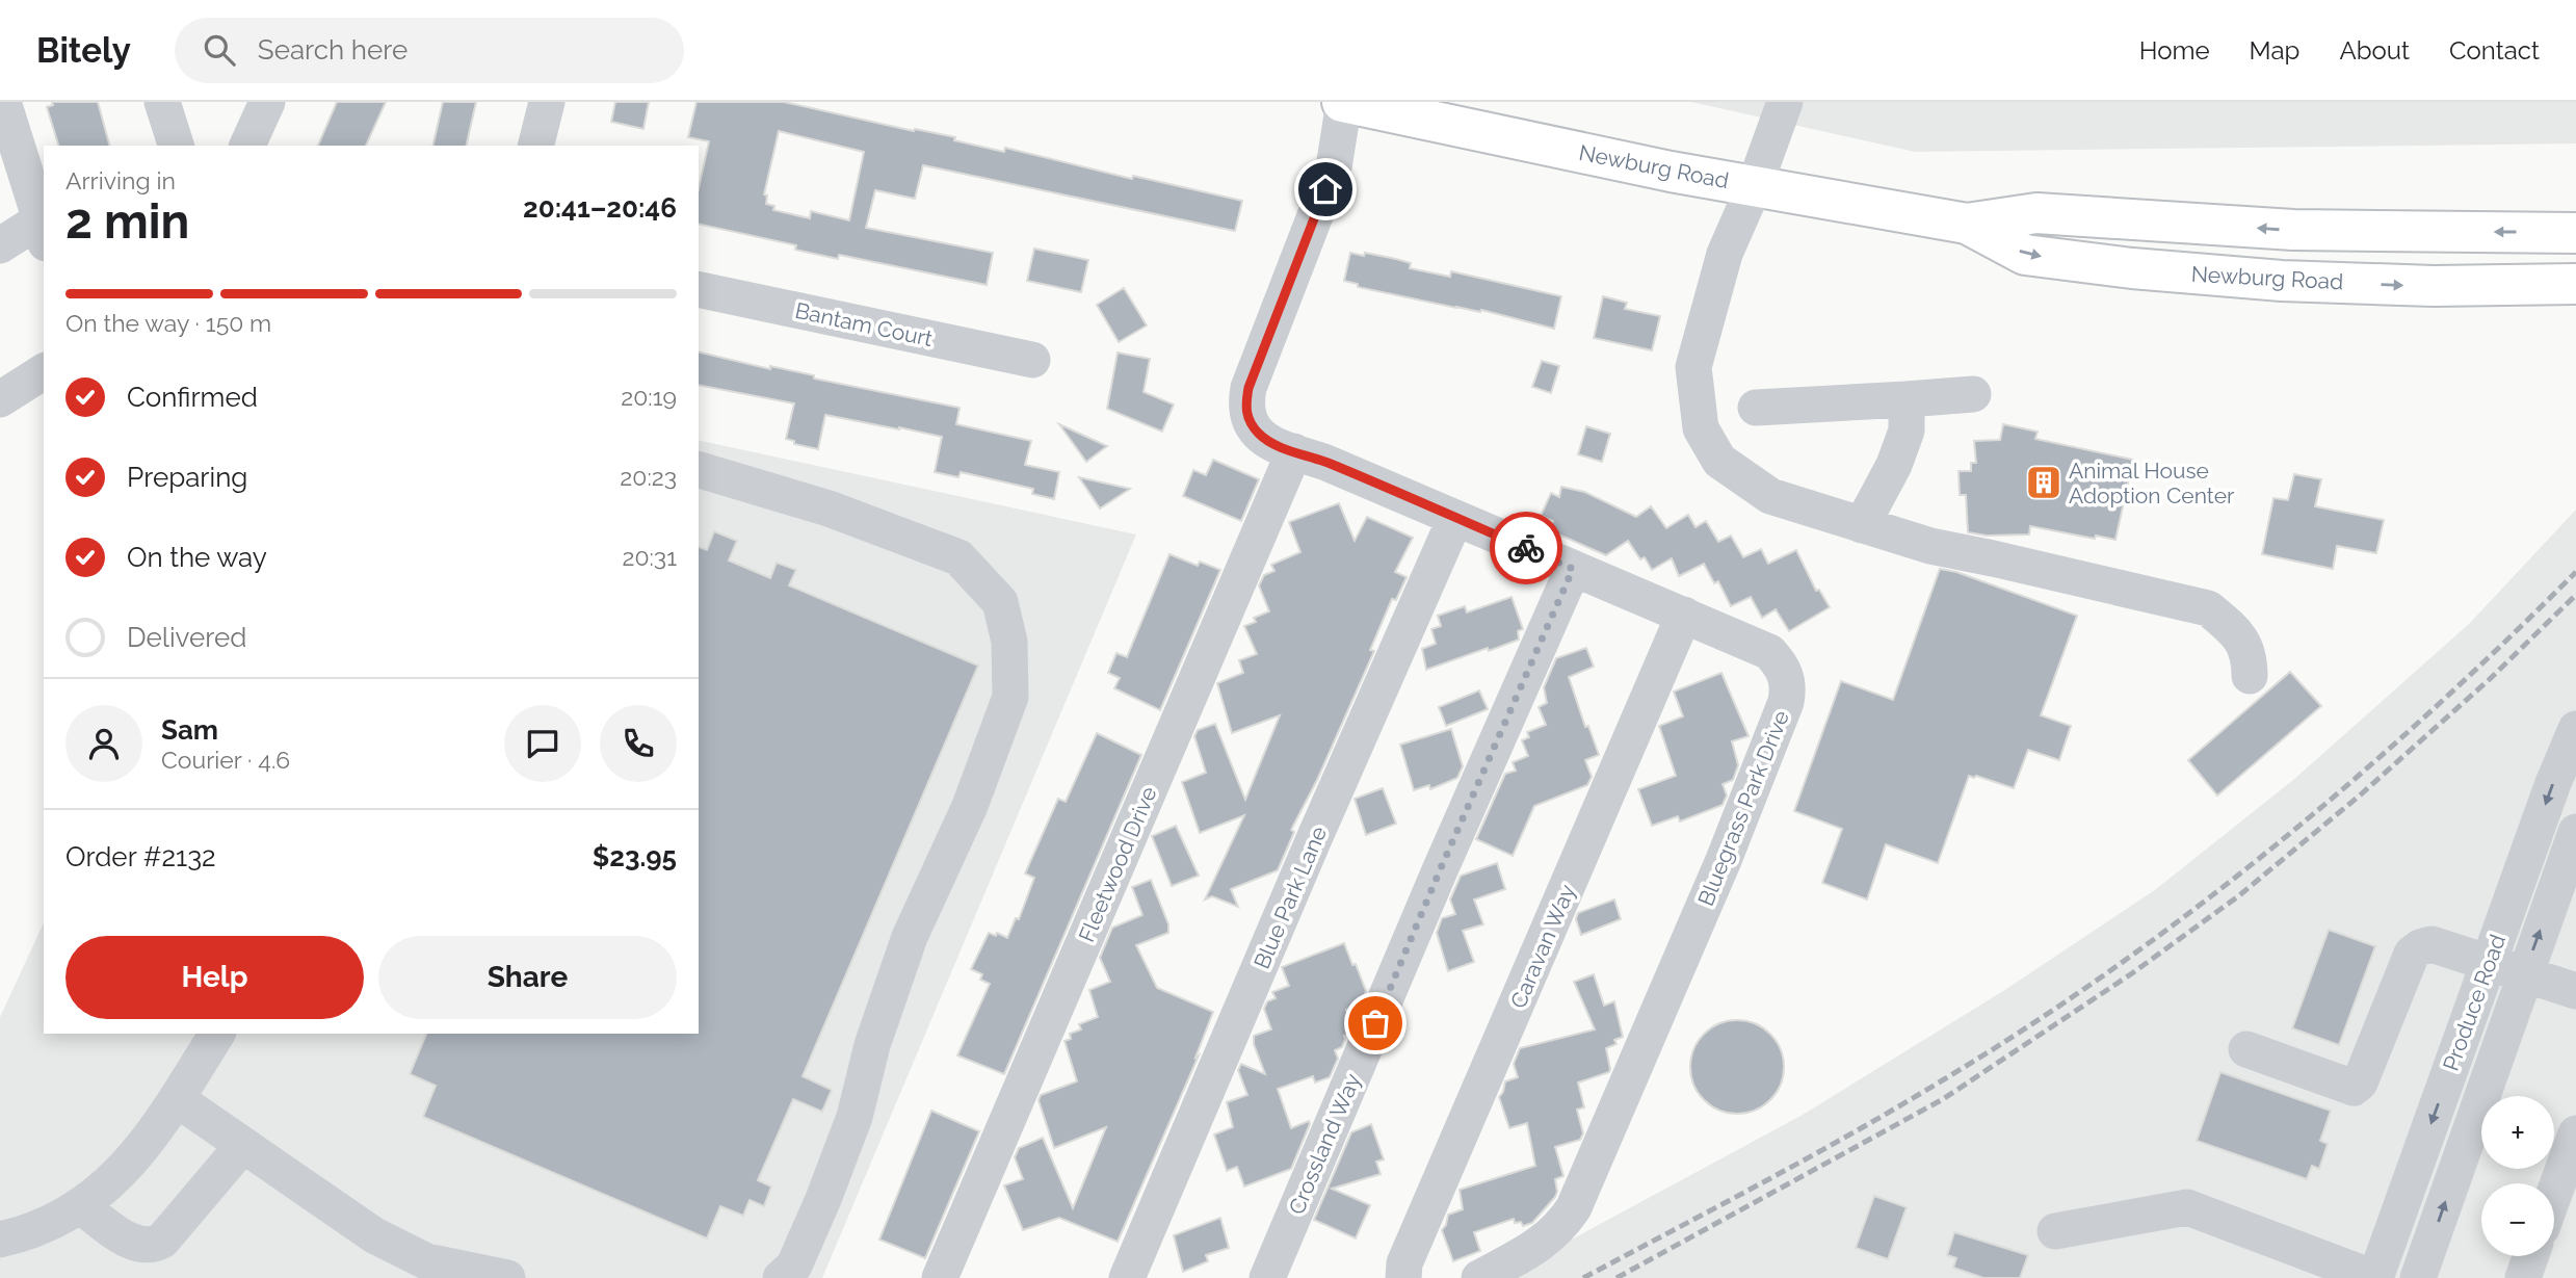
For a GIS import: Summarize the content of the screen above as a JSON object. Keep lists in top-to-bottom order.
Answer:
{
  "streets": {
    "main road": ["Newburg Road"],
    "street": [
      "Bantam Court",
      "Bluegrass Park Drive",
      "Fleetwood Drive",
      "Blue Park Lane",
      "Caravan Way",
      "Produce Road",
      "Crossland Way"
    ]
  },
  "crossings": [
    ["Newburg Road", "Bluegrass Park Drive"],
    ["Bluegrass Park Drive", "Fleetwood Drive"],
    ["Bluegrass Park Drive", "Blue Park Lane"],
    ["Bluegrass Park Drive", "Caravan Way"],
    ["Bluegrass Park Drive", "Crossland Way"]
  ],
  "places": {
    "building": ["Animal House Adoption Center"]
  },
  "page": {
    "header": "Bitely",
    "search": "Search here",
    "nav": [
      "Home",
      "Map",
      "About",
      "Contact"
    ],
    "heading": ["2 min", "Arriving in", "20:41–20:46"],
    "panel": [
      "Sam",
      "Courier · 4.6",
      "Order #2132",
      "$23.95"
    ],
    "bar": "On the way · 150 m",
    "list": [
      ["Confirmed", "20:19"],
      ["Preparing", "20:23"],
      ["On the way", "20:31"],
      "Delivered"
    ],
    "buttons": ["Help", "Share"],
    "map_buttons": ["+", "−"]
  }
}
